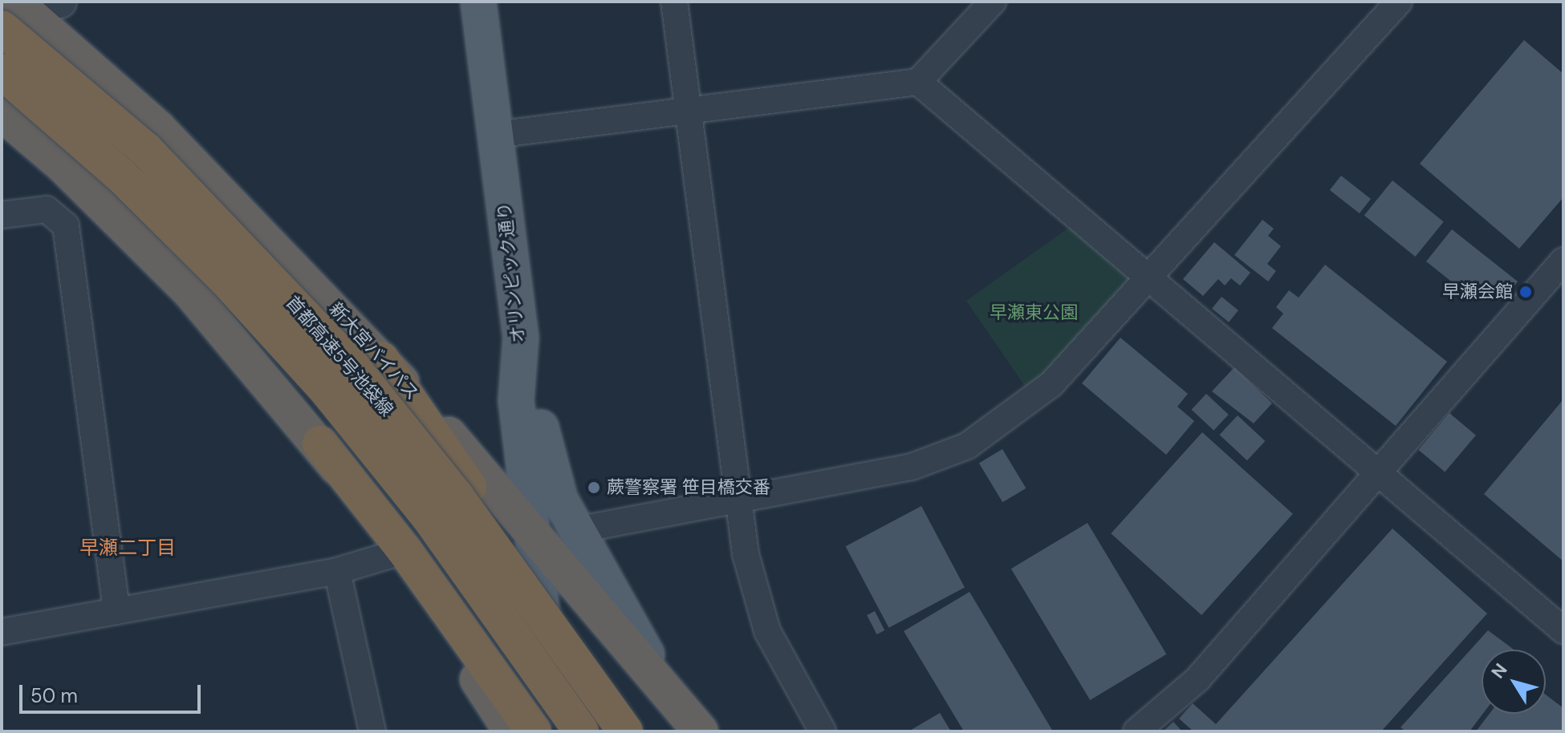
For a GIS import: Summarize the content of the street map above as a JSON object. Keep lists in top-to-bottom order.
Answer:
{
  "streets": {
    "highway": ["新大宮バイパス", "首都高速5号池袋線"],
    "main road": ["オリンピック通り"]
  },
  "crossings": [
    ["オリンピック通り", "新大宮バイパス"],
    ["新大宮バイパス", "首都高速5号池袋線"]
  ],
  "districts": ["早瀬二丁目"],
  "parks": ["早瀬東公園"],
  "places": ["早瀬会館", "蕨警察署 笹目橋交番"],
  "scale_bar": "50 m",
  "north": "top left"
}
